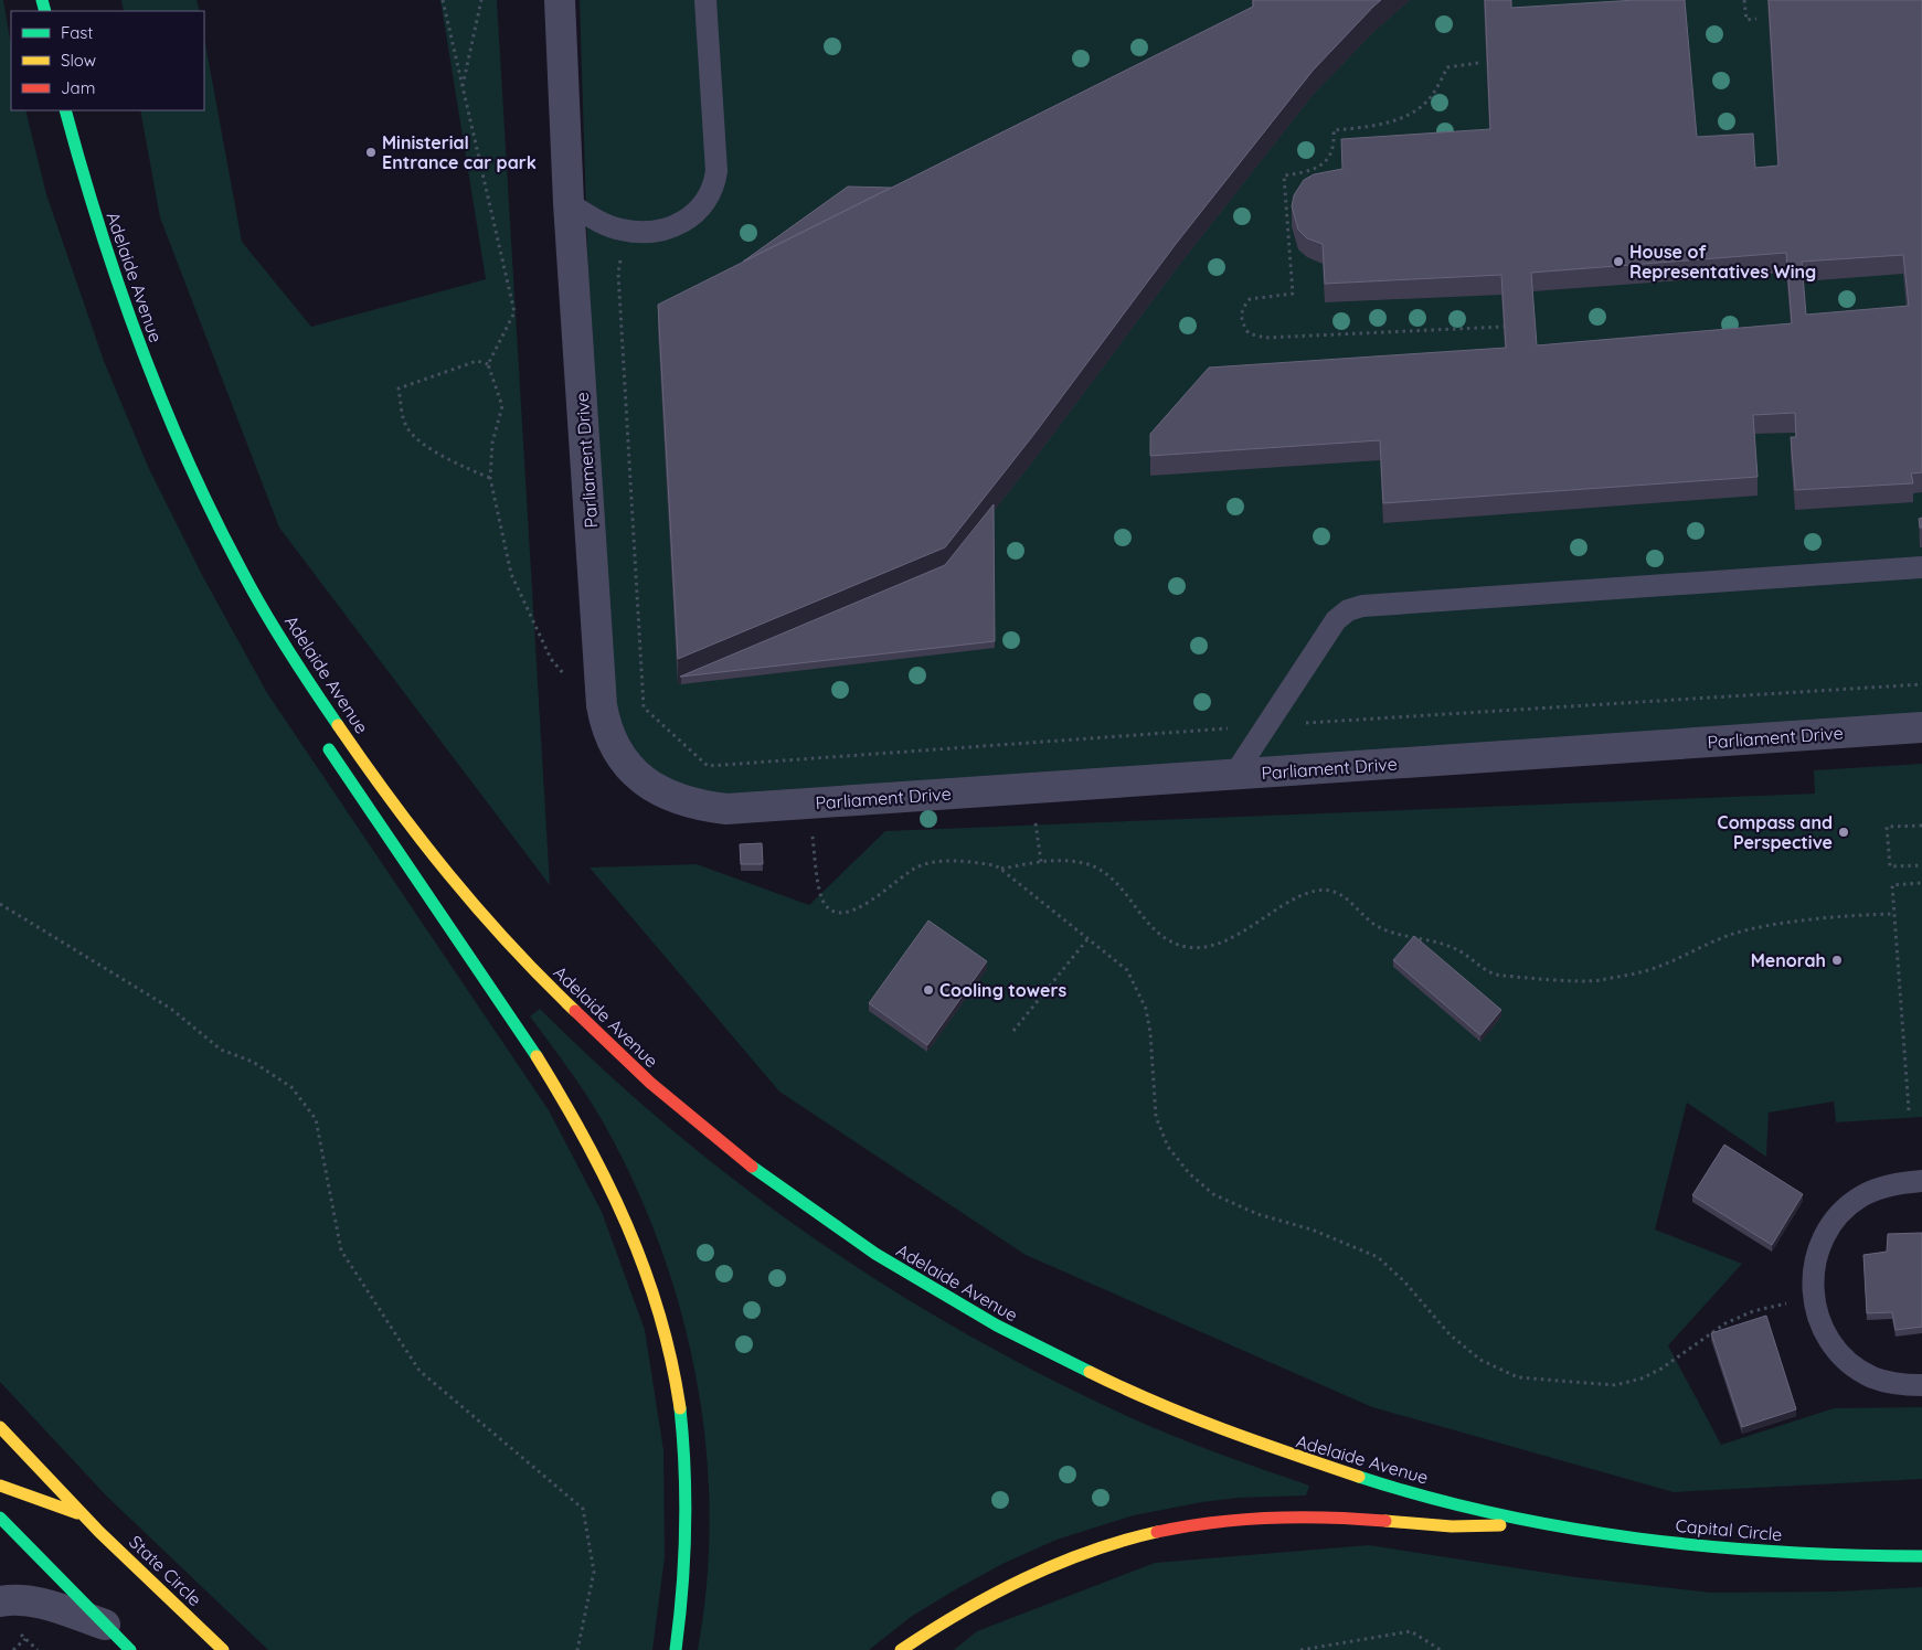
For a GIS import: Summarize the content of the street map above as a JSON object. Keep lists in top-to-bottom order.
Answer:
{
  "streets": {
    "main road": ["Adelaide Avenue", "Capital Circle", "State Circle"],
    "street": ["Parliament Drive"]
  },
  "crossings": [
    ["Adelaide Avenue", "Capital Circle"]
  ],
  "places": [
    "Ministerial Entrance car park",
    "House of Representatives Wing",
    "Compass and Perspective",
    "Menorah",
    "Cooling towers"
  ],
  "legend": ["Fast", "Slow", "Jam"]
}
